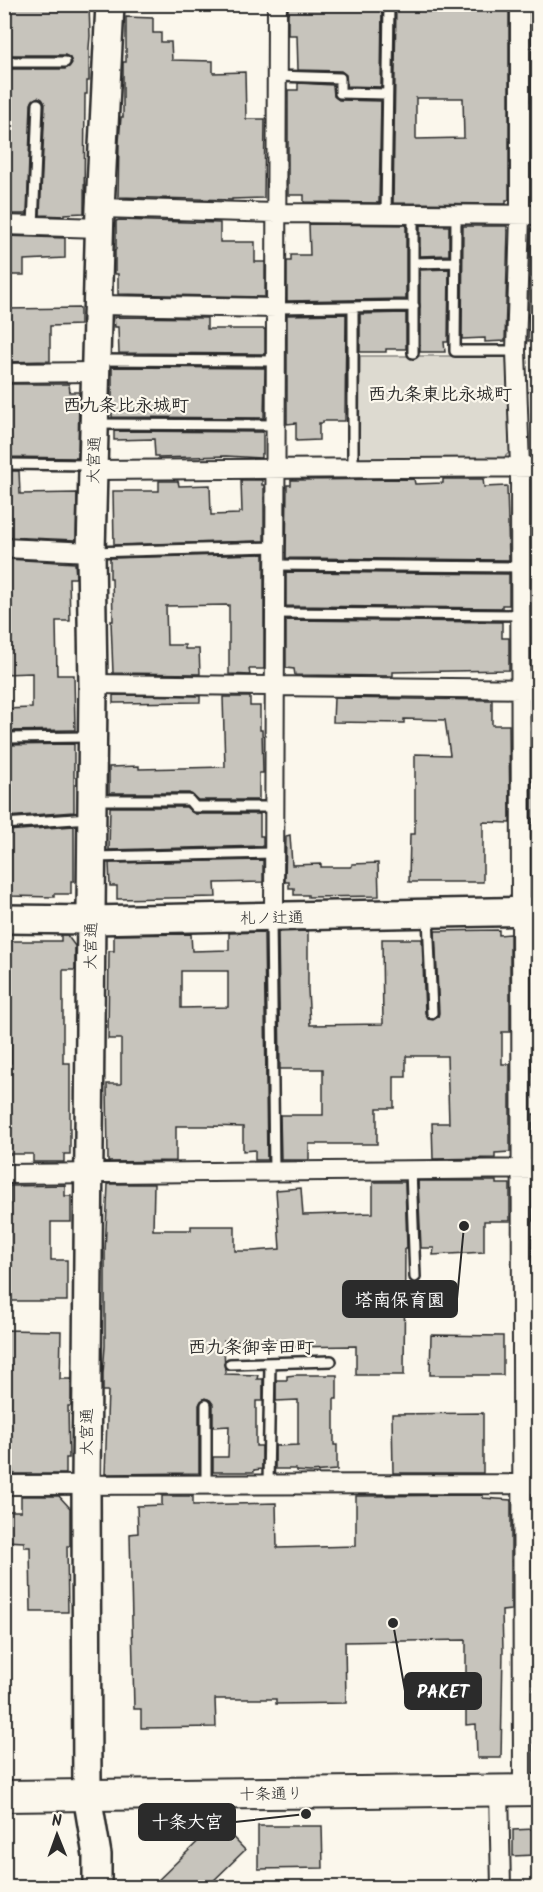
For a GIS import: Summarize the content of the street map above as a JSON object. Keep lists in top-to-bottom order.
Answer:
{
  "streets": {
    "main road": ["十条通り"],
    "street": ["大宮通", "札ノ辻通"]
  },
  "crossings": [
    ["大宮通", "札ノ辻通"],
    ["大宮通", "十条通り"]
  ],
  "districts": ["西九条東比永城町", "西九条比永城町", "西九条御幸田町"],
  "places": ["塔南保育園", "PAKET", "十条大宮"],
  "north": "top"
}
